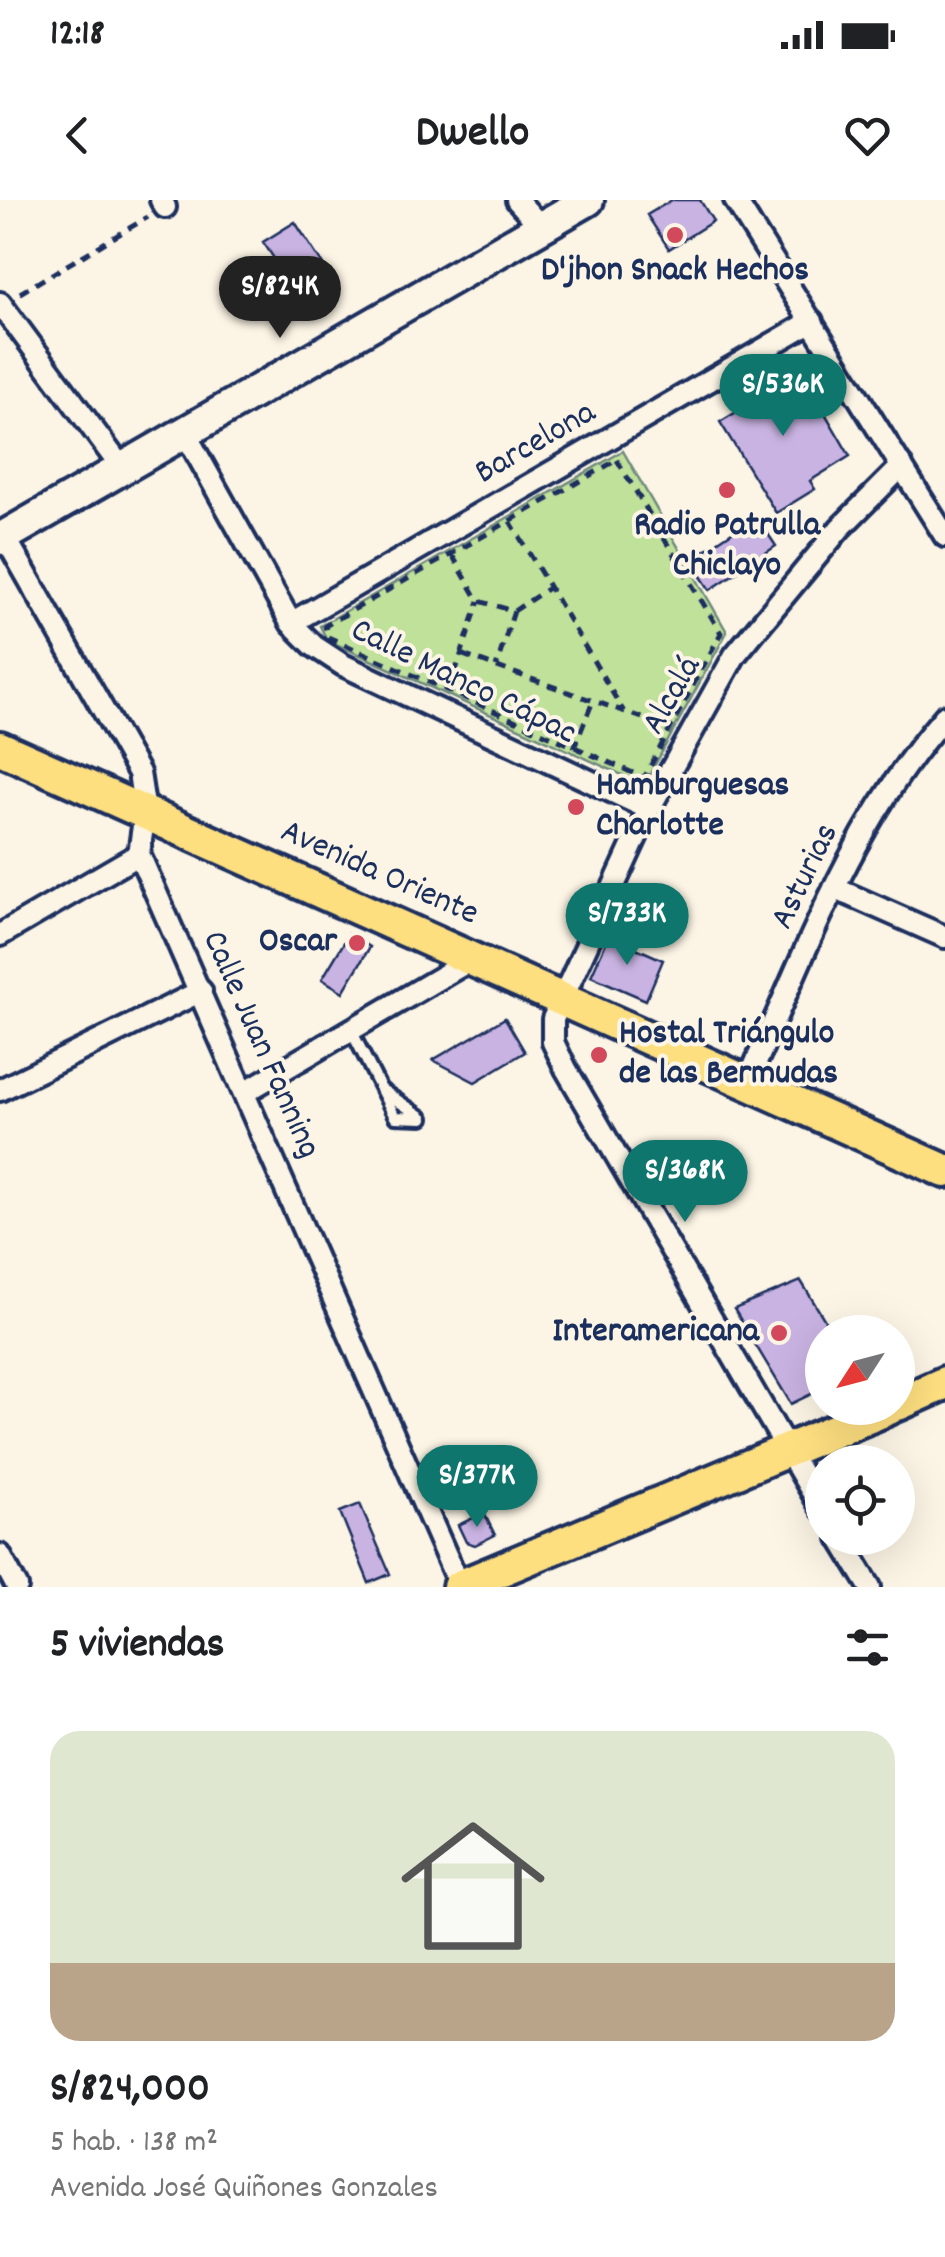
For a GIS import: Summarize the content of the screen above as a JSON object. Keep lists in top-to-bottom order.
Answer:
{
  "streets": {
    "main road": ["Avenida Oriente"],
    "street": [
      "Barcelona",
      "Calle Manco Cápac",
      "Alcalá",
      "Asturias",
      "Calle Juan Fanning"
    ]
  },
  "crossings": [
    ["Barcelona", "Calle Manco Cápac"],
    ["Calle Manco Cápac", "Alcalá"],
    ["Alcalá", "Avenida Oriente"],
    ["Avenida Oriente", "Asturias"]
  ],
  "places": [
    "D'jhon Snack Hechos",
    "Radio Patrulla Chiclayo",
    "Hamburguesas Charlotte",
    "Oscar",
    "Hostal Triángulo de las Bermudas",
    "Interamericana"
  ],
  "north": "bottom left",
  "page": {
    "status": "12:18",
    "header": "Dwello",
    "price": [
      "S/824K",
      "S/536K",
      "S/733K",
      "S/368K",
      "S/377K"
    ],
    "heading": "5 viviendas",
    "list": [
      {
        "name": "S/824,000",
        "note": "5 hab. · 138 m² · Avenida José Quiñones Gonzales"
      }
    ]
  }
}
